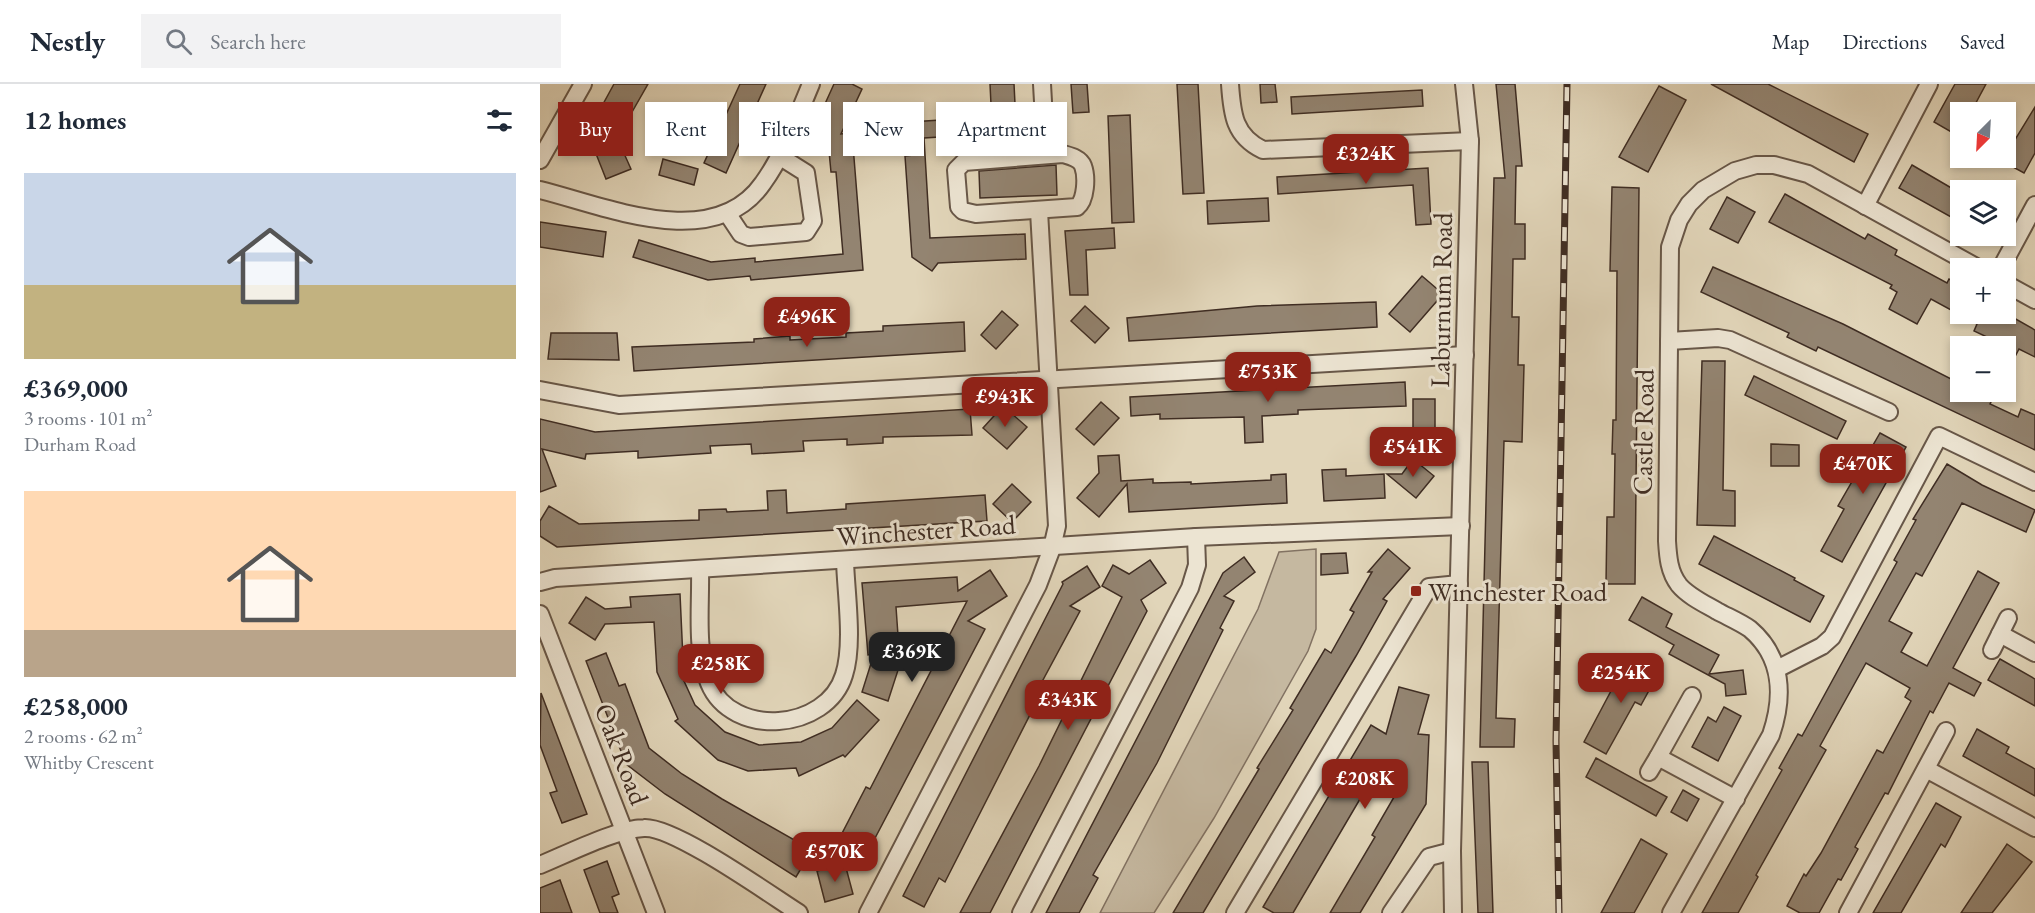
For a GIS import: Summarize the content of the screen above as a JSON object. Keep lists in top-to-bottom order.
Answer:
{
  "streets": {
    "street": [
      "Laburnum Road",
      "Castle Road",
      "Winchester Road",
      "Oak Road"
    ]
  },
  "crossings": [
    ["Laburnum Road", "Winchester Road"]
  ],
  "places": {
    "transit": ["Winchester Road"]
  },
  "north": "bottom left",
  "page": {
    "header": "Nestly",
    "search": "Search here",
    "nav": ["Map", "Directions", "Saved"],
    "heading": "12 homes",
    "map_buttons": ["+", "−"],
    "chip": [
      "Buy",
      "Rent",
      "Filters",
      "New",
      "Apartment"
    ],
    "price": [
      "£324K",
      "£496K",
      "£753K",
      "£943K",
      "£541K",
      "£470K",
      "£369K",
      "£258K",
      "£254K",
      "£343K",
      "£208K",
      "£570K"
    ],
    "list": [
      {
        "name": "£369,000",
        "note": "3 rooms · 101 m² · Durham Road"
      },
      {
        "name": "£258,000",
        "note": "2 rooms · 62 m² · Whitby Crescent"
      }
    ]
  }
}
